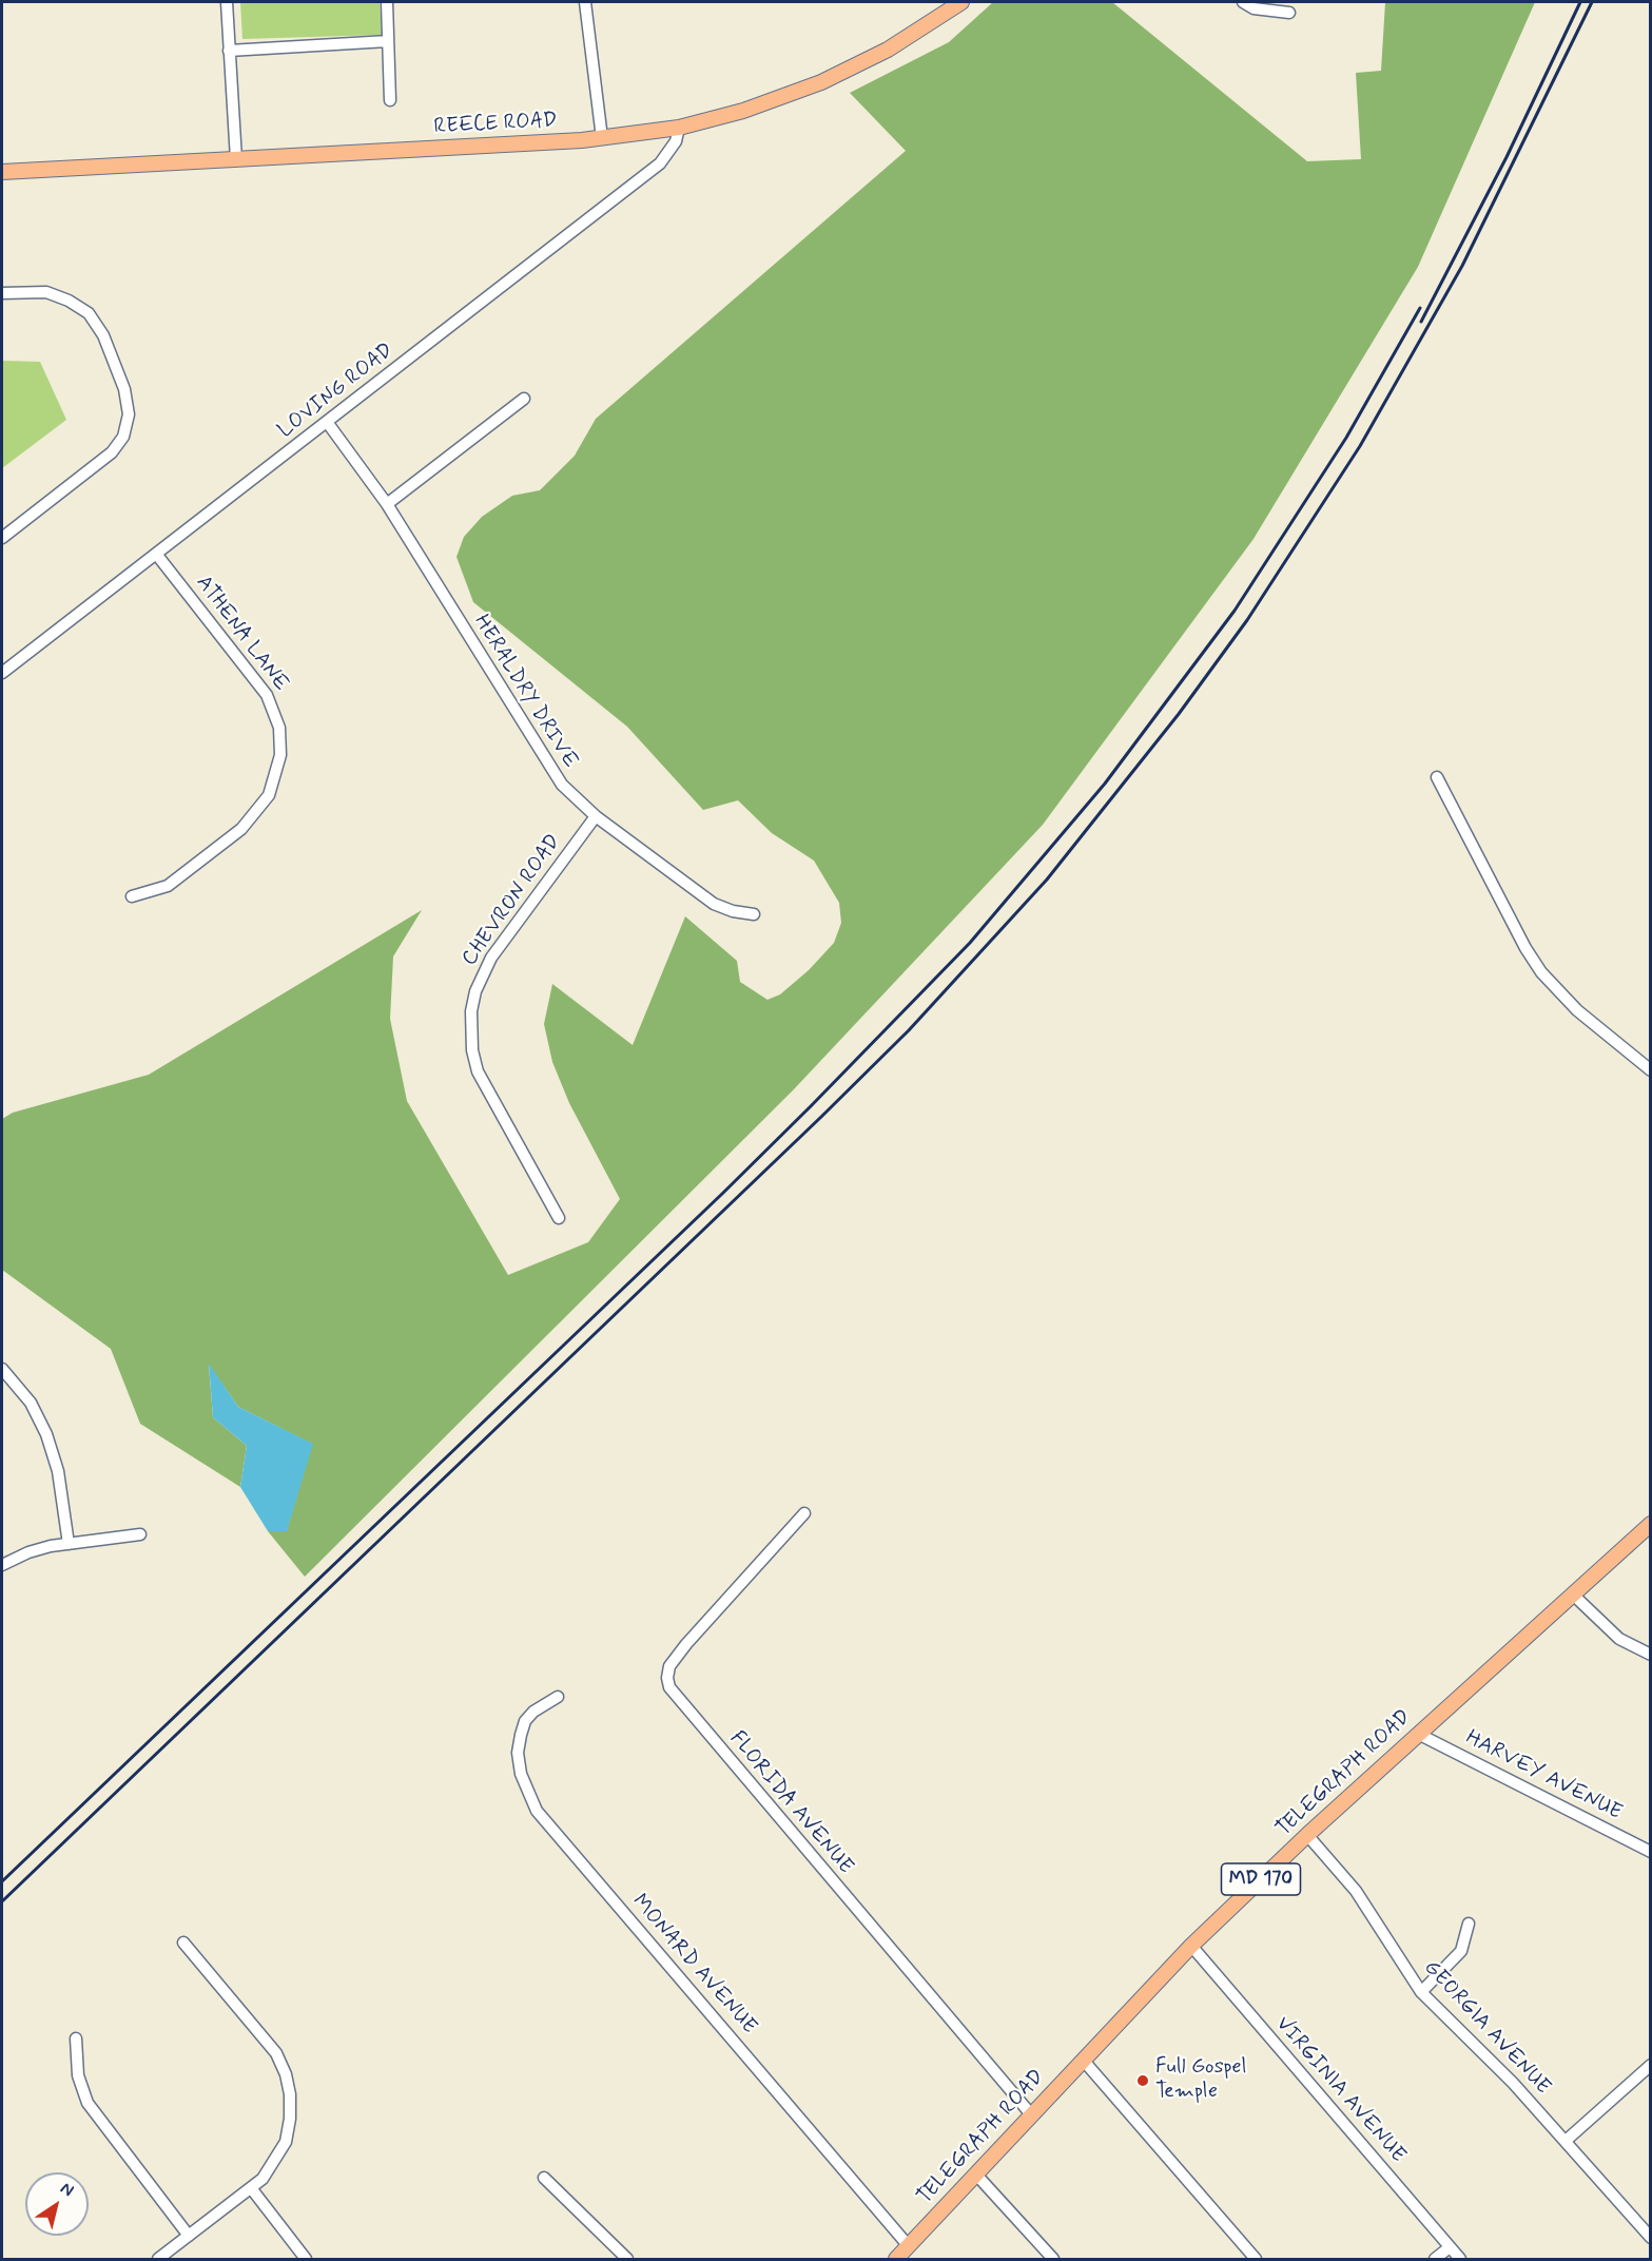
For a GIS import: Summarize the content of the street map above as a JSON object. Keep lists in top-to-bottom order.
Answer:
{
  "streets": {
    "main road": ["REECE ROAD", "TELEGRAPH ROAD", "MD 170"],
    "street": [
      "LOVING ROAD",
      "ATHENA LANE",
      "HERALDRY DRIVE",
      "CHEVRON ROAD",
      "HARVEY AVENUE",
      "FLORIDA AVENUE",
      "MONARD AVENUE",
      "GEORGIA AVENUE",
      "VIRGINIA AVENUE"
    ]
  },
  "crossings": [
    ["REECE ROAD", "LOVING ROAD"],
    ["LOVING ROAD", "ATHENA LANE"],
    ["LOVING ROAD", "HERALDRY DRIVE"],
    ["HERALDRY DRIVE", "CHEVRON ROAD"],
    ["TELEGRAPH ROAD", "HARVEY AVENUE"],
    ["TELEGRAPH ROAD", "FLORIDA AVENUE"],
    ["TELEGRAPH ROAD", "MONARD AVENUE"],
    ["TELEGRAPH ROAD", "GEORGIA AVENUE"],
    ["TELEGRAPH ROAD", "VIRGINIA AVENUE"]
  ],
  "places": ["Full Gospel Temple"],
  "north": "top right"
}
